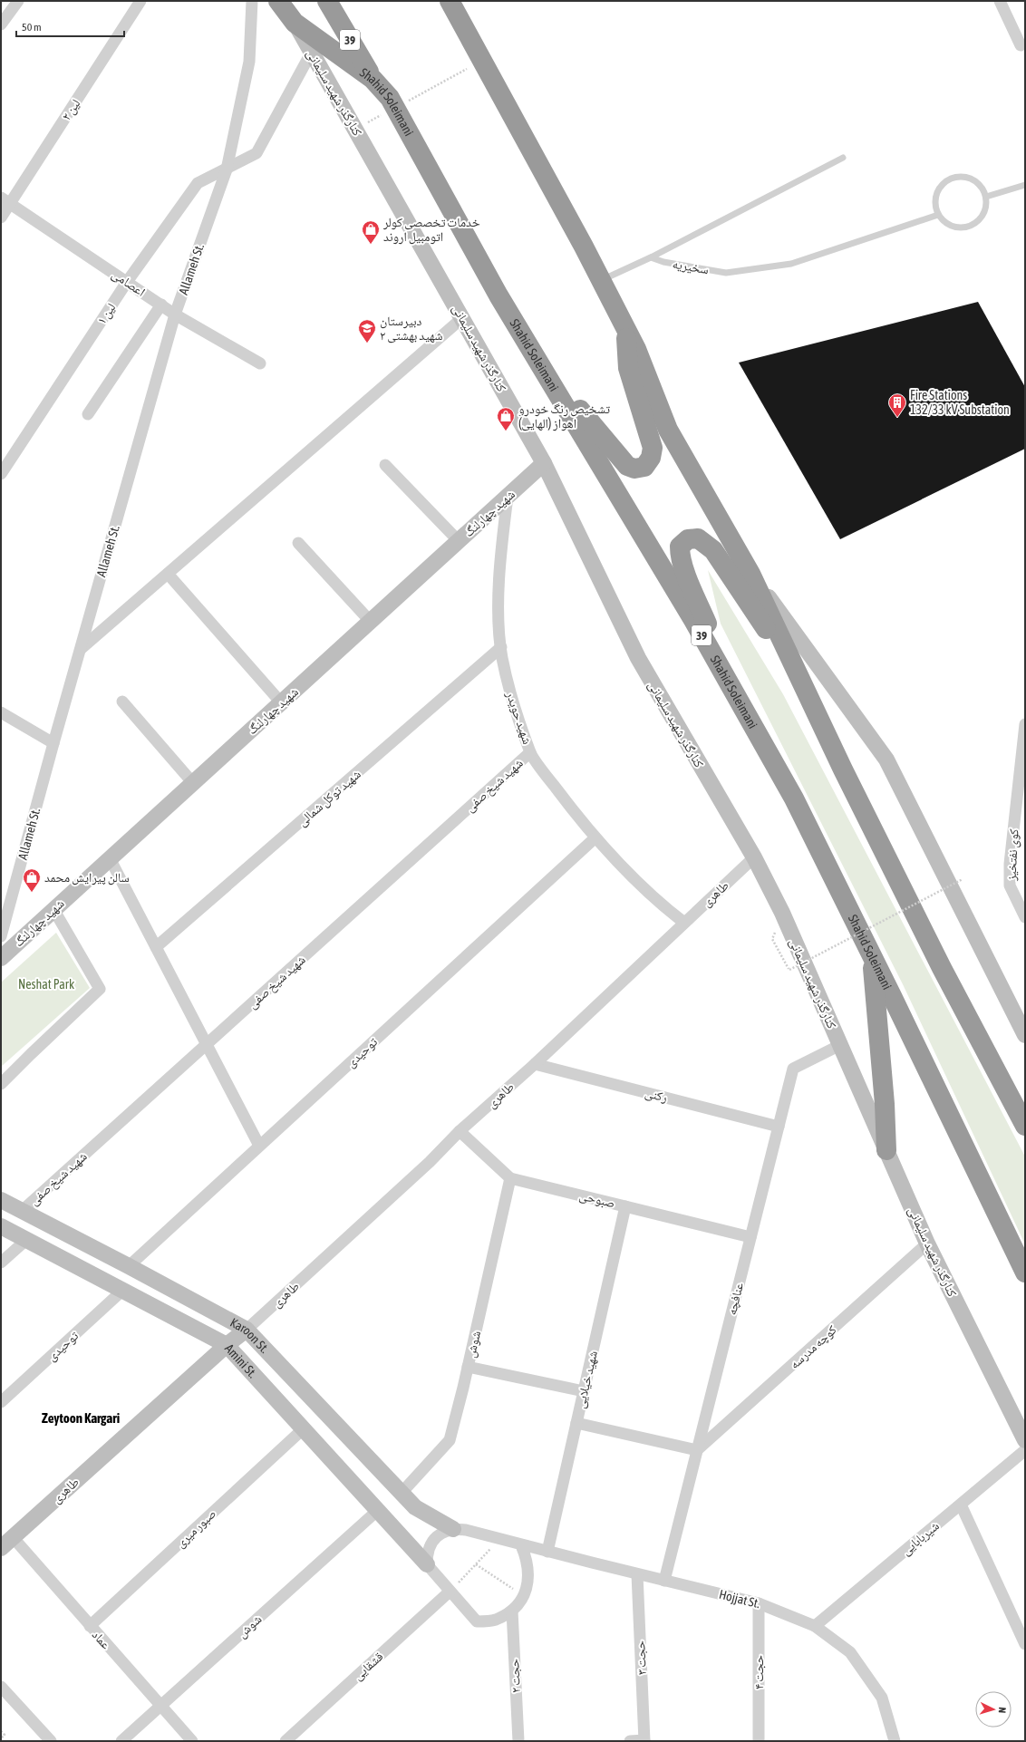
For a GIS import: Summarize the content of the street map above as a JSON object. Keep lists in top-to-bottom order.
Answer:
{
  "streets": {
    "highway": ["39", "Shahid Soleimani"],
    "street": [
      "کنارگذر شهید سلیمانی",
      "لین ۲",
      "Allameh St.",
      "اعصامی",
      "لین ۱",
      "شهید چهارلنگ",
      "شهید حویدر",
      "شهید شیخ صفی",
      "شهید توکل شمالی",
      "کوی نفتخیز",
      "طاهری",
      "توحیدی",
      "رکنی",
      "صبوحی",
      "عنافچه",
      "Karoon St.",
      "شوش",
      "کوچه مدرسه",
      "Amini St.",
      "شهید خیلایی",
      "صبور میری",
      "شیربابایی",
      "Hojjat St.",
      "عماد",
      "حجت ۳",
      "قشقایی",
      "حجت ۴",
      "حجت ۲"
    ],
    "lane": ["سخیریه"]
  },
  "crossings": [
    ["39", "کنارگذر شهید سلیمانی"],
    ["39", "Shahid Soleimani"],
    ["کنارگذر شهید سلیمانی", "Shahid Soleimani"],
    ["کنارگذر شهید سلیمانی", "شهید چهارلنگ"],
    ["کنارگذر شهید سلیمانی", "طاهری"],
    ["کنارگذر شهید سلیمانی", "عنافچه"],
    ["کنارگذر شهید سلیمانی", "کوچه مدرسه"],
    ["لین ۲", "اعصامی"],
    ["Allameh St.", "اعصامی"],
    ["Allameh St.", "لین ۱"],
    ["اعصامی", "لین ۱"],
    ["شهید چهارلنگ", "شهید حویدر"],
    ["شهید حویدر", "شهید شیخ صفی"],
    ["شهید حویدر", "شهید توکل شمالی"],
    ["شهید حویدر", "طاهری"],
    ["شهید حویدر", "توحیدی"],
    ["شهید شیخ صفی", "Karoon St."],
    ["طاهری", "رکنی"],
    ["طاهری", "صبوحی"],
    ["طاهری", "Karoon St."],
    ["طاهری", "Amini St."],
    ["طاهری", "عماد"],
    ["توحیدی", "Karoon St."],
    ["توحیدی", "Amini St."],
    ["رکنی", "عنافچه"],
    ["صبوحی", "عنافچه"],
    ["صبوحی", "شوش"],
    ["صبوحی", "شهید خیلایی"],
    ["عنافچه", "کوچه مدرسه"],
    ["عنافچه", "Hojjat St."],
    ["Karoon St.", "شوش"],
    ["Karoon St.", "Hojjat St."],
    ["شوش", "Amini St."],
    ["شوش", "عماد"],
    ["Amini St.", "صبور میری"],
    ["شهید خیلایی", "Hojjat St."],
    ["صبور میری", "عماد"],
    ["شیربابایی", "Hojjat St."],
    ["Hojjat St.", "حجت ۳"],
    ["Hojjat St.", "حجت ۴"]
  ],
  "districts": ["Zeytoon Kargari"],
  "parks": ["Neshat Park"],
  "places": {
    "shop": ["خدمات تخصصی کولر اتومبیل اروند", "تشخیص رنگ خودرو اهواز (الهایی)", "سالن پیرایش محمد"],
    "school or university": ["دبیرستان شهید بهشتی ۲"],
    "building": ["Fire Stations 132/33 kV Substation"]
  },
  "scale_bar": "50 m",
  "north": "right"
}
